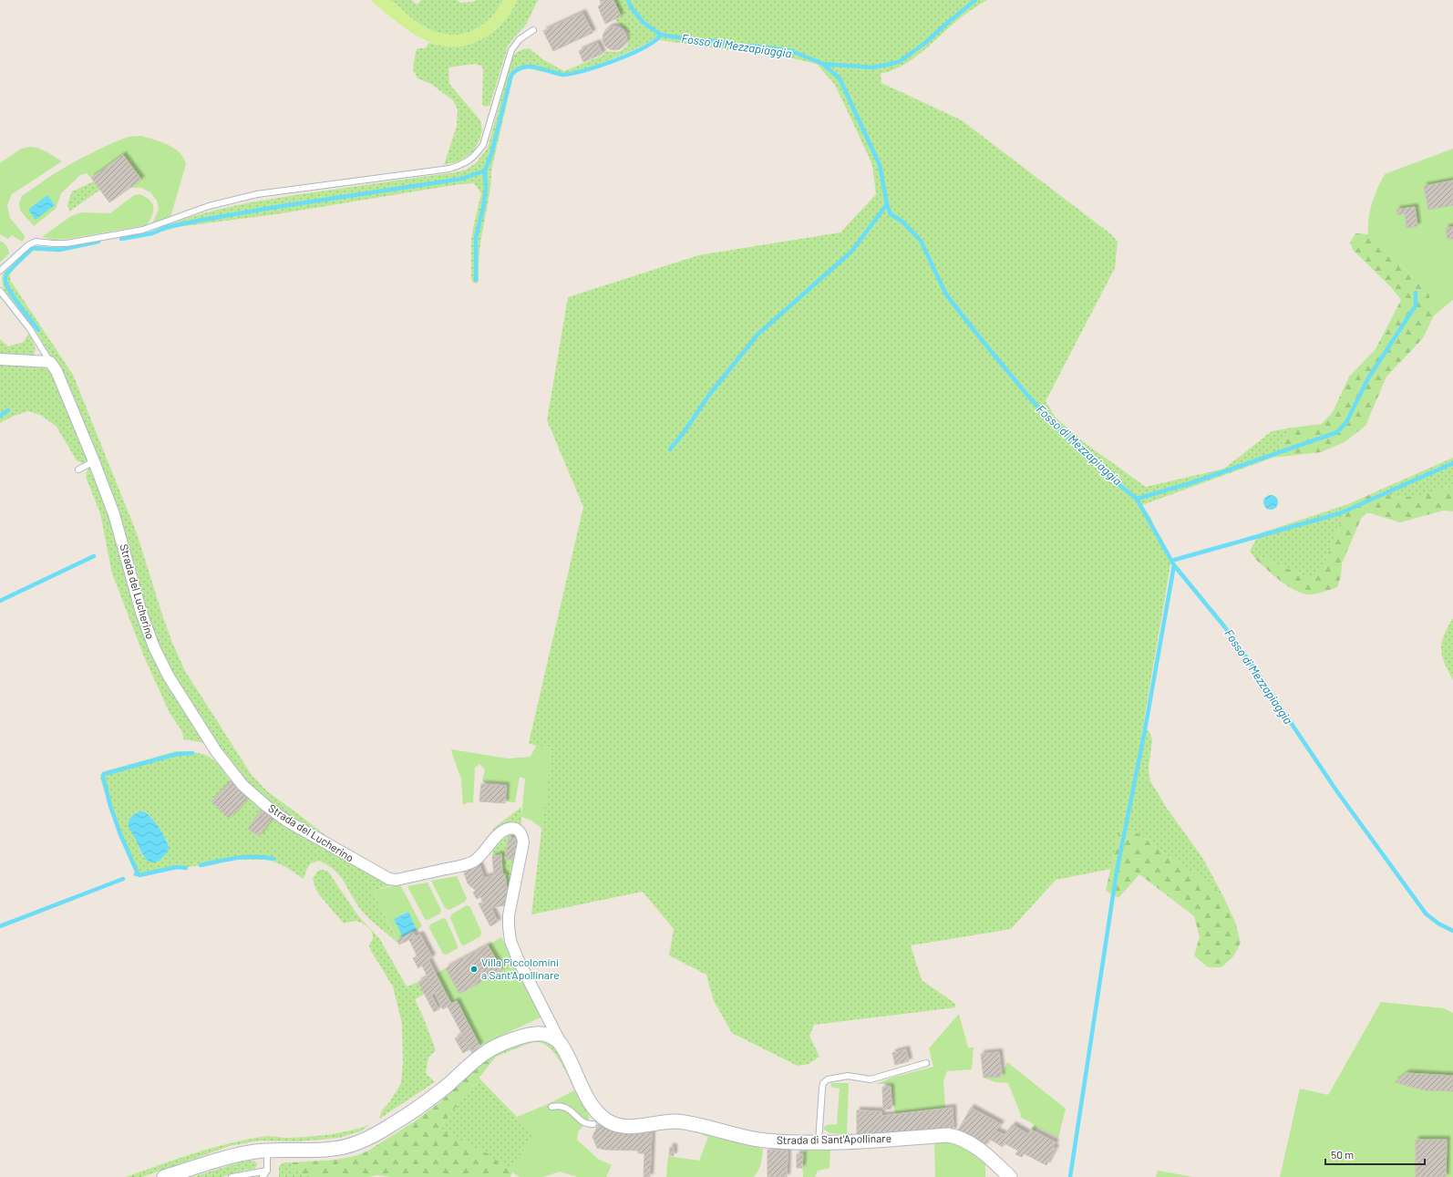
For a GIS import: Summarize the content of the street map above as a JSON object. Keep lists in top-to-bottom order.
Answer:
{
  "streets": {
    "street": ["Strada del Lucherino", "Strada di Sant'Apollinare"]
  },
  "crossings": [
    ["Strada del Lucherino", "Strada di Sant'Apollinare"]
  ],
  "water": ["Fosso di Mezzapiaggia"],
  "places": ["Villa Piccolomini a Sant'Apollinare"],
  "scale_bar": "50 m"
}
